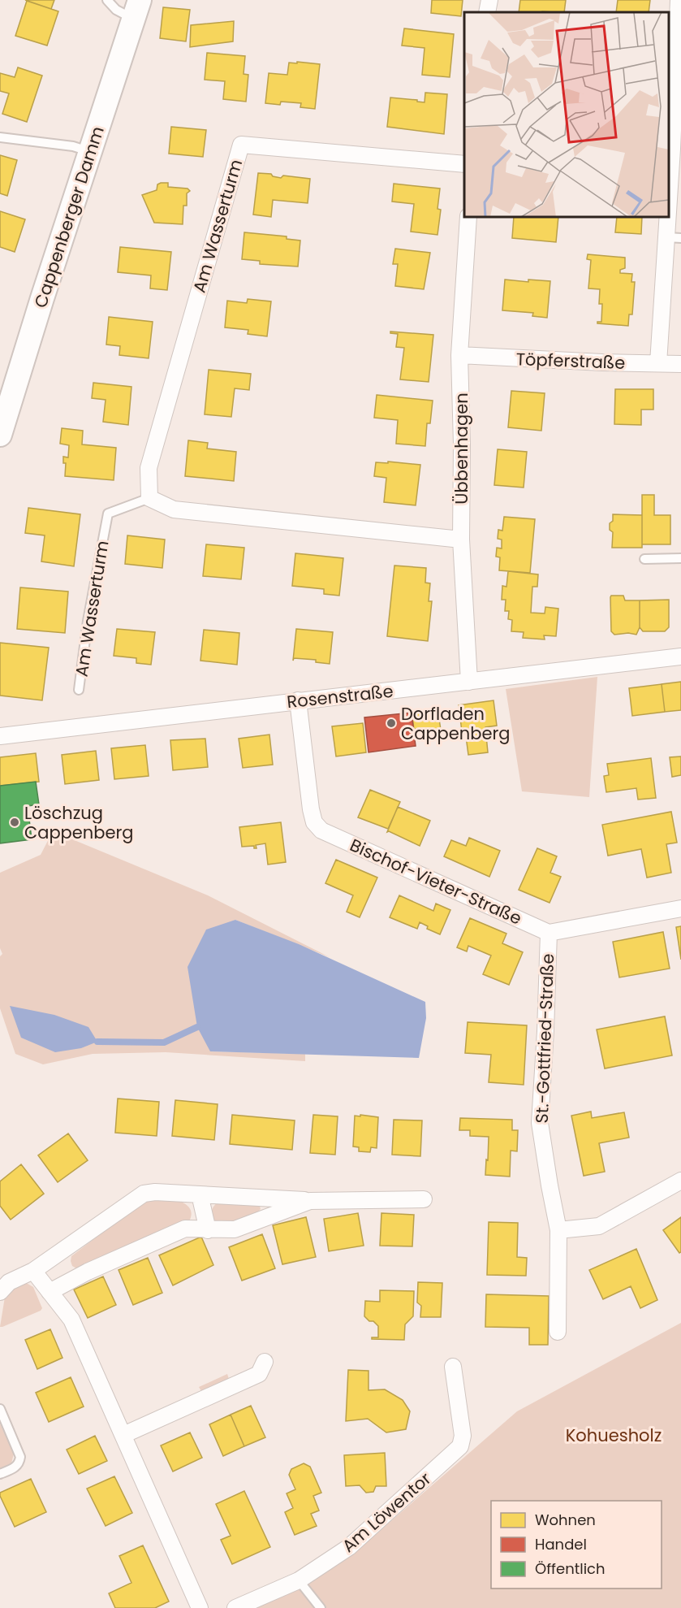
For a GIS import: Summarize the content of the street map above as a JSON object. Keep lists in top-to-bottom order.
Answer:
{
  "streets": {
    "main road": ["Cappenberger Damm"],
    "street": [
      "Am Wasserturm",
      "Töpferstraße",
      "Übbenhagen",
      "Rosenstraße",
      "Bischof-Vieter-Straße",
      "St.-Gottfried-Straße",
      "Am Löwentor"
    ]
  },
  "crossings": [
    ["Töpferstraße", "Übbenhagen"],
    ["Übbenhagen", "Rosenstraße"],
    ["Rosenstraße", "Bischof-Vieter-Straße"],
    ["Bischof-Vieter-Straße", "St.-Gottfried-Straße"]
  ],
  "parks": ["Kohuesholz"],
  "places": ["Dorfladen Cappenberg", "Löschzug Cappenberg"],
  "legend": ["Wohnen", "Handel", "Öffentlich"]
}
